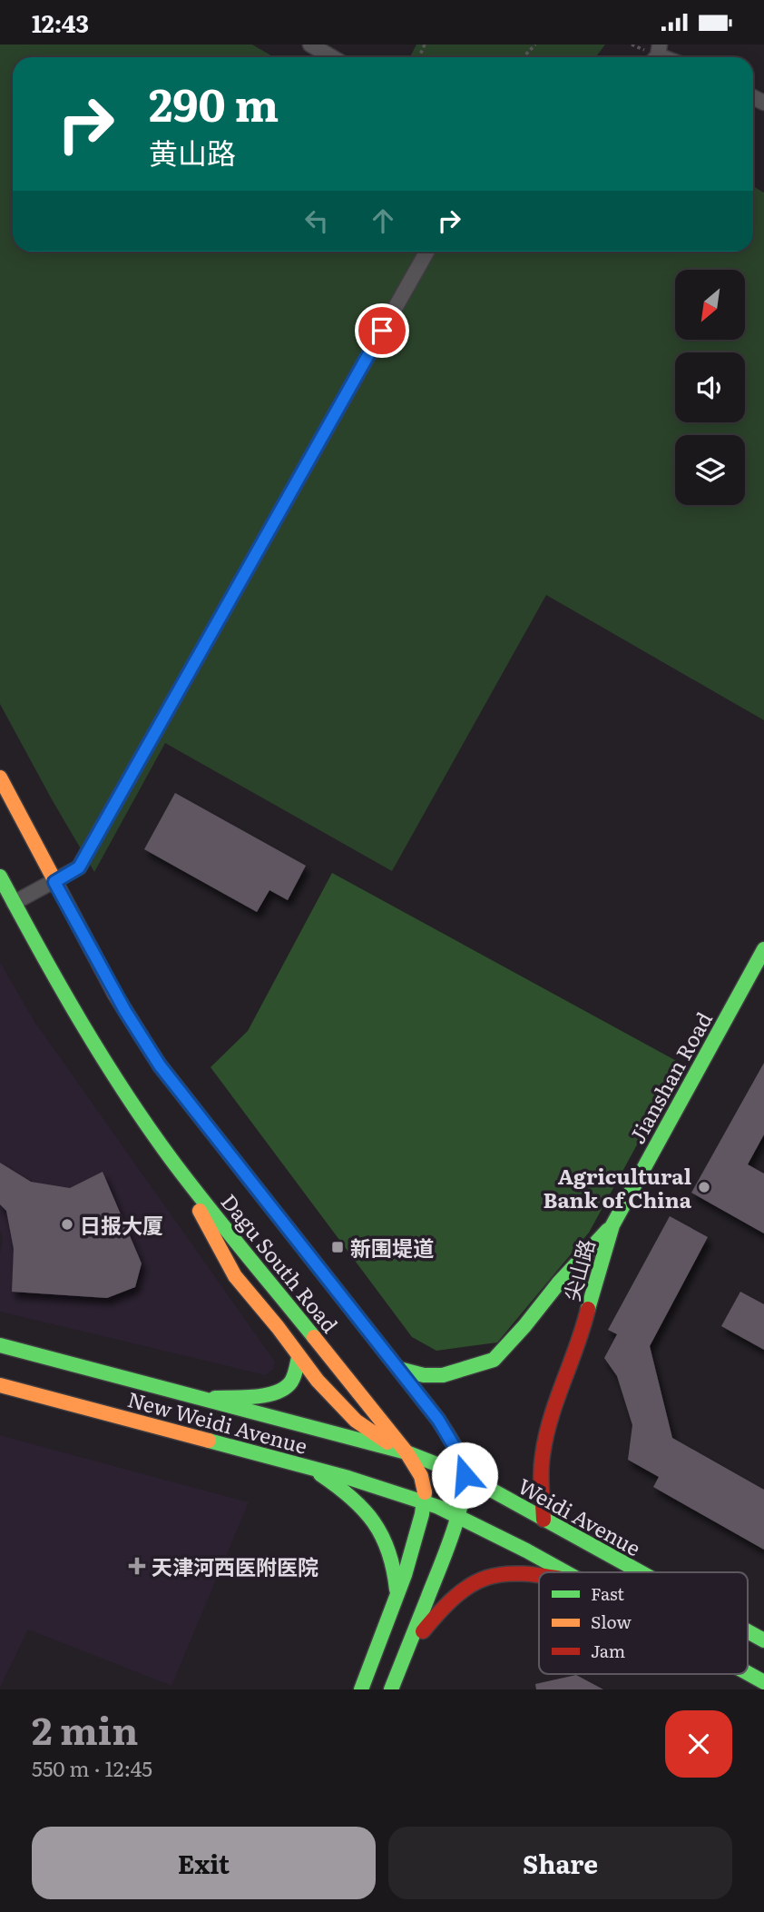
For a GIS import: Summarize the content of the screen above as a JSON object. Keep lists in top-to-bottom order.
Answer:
{
  "streets": {
    "main road": [
      "Jianshan Road",
      "Dagu South Road",
      "尖山路",
      "New Weidi Avenue",
      "Weidi Avenue"
    ]
  },
  "crossings": [
    ["Jianshan Road", "尖山路"],
    ["Dagu South Road", "尖山路"],
    ["Dagu South Road", "New Weidi Avenue"],
    ["Dagu South Road", "Weidi Avenue"],
    ["尖山路", "Weidi Avenue"],
    ["New Weidi Avenue", "Weidi Avenue"]
  ],
  "places": {
    "other": ["Agricultural Bank of China", "日报大厦"],
    "transit": ["新围堤道"],
    "health": ["天津河西医附医院"]
  },
  "legend": ["Fast", "Slow", "Jam"],
  "north": "bottom left",
  "page": {
    "status": "12:43",
    "turn": ["290 m", "黄山路"],
    "heading": ["2 min", "550 m · 12:45"],
    "buttons": ["Exit", "Share"]
  }
}
